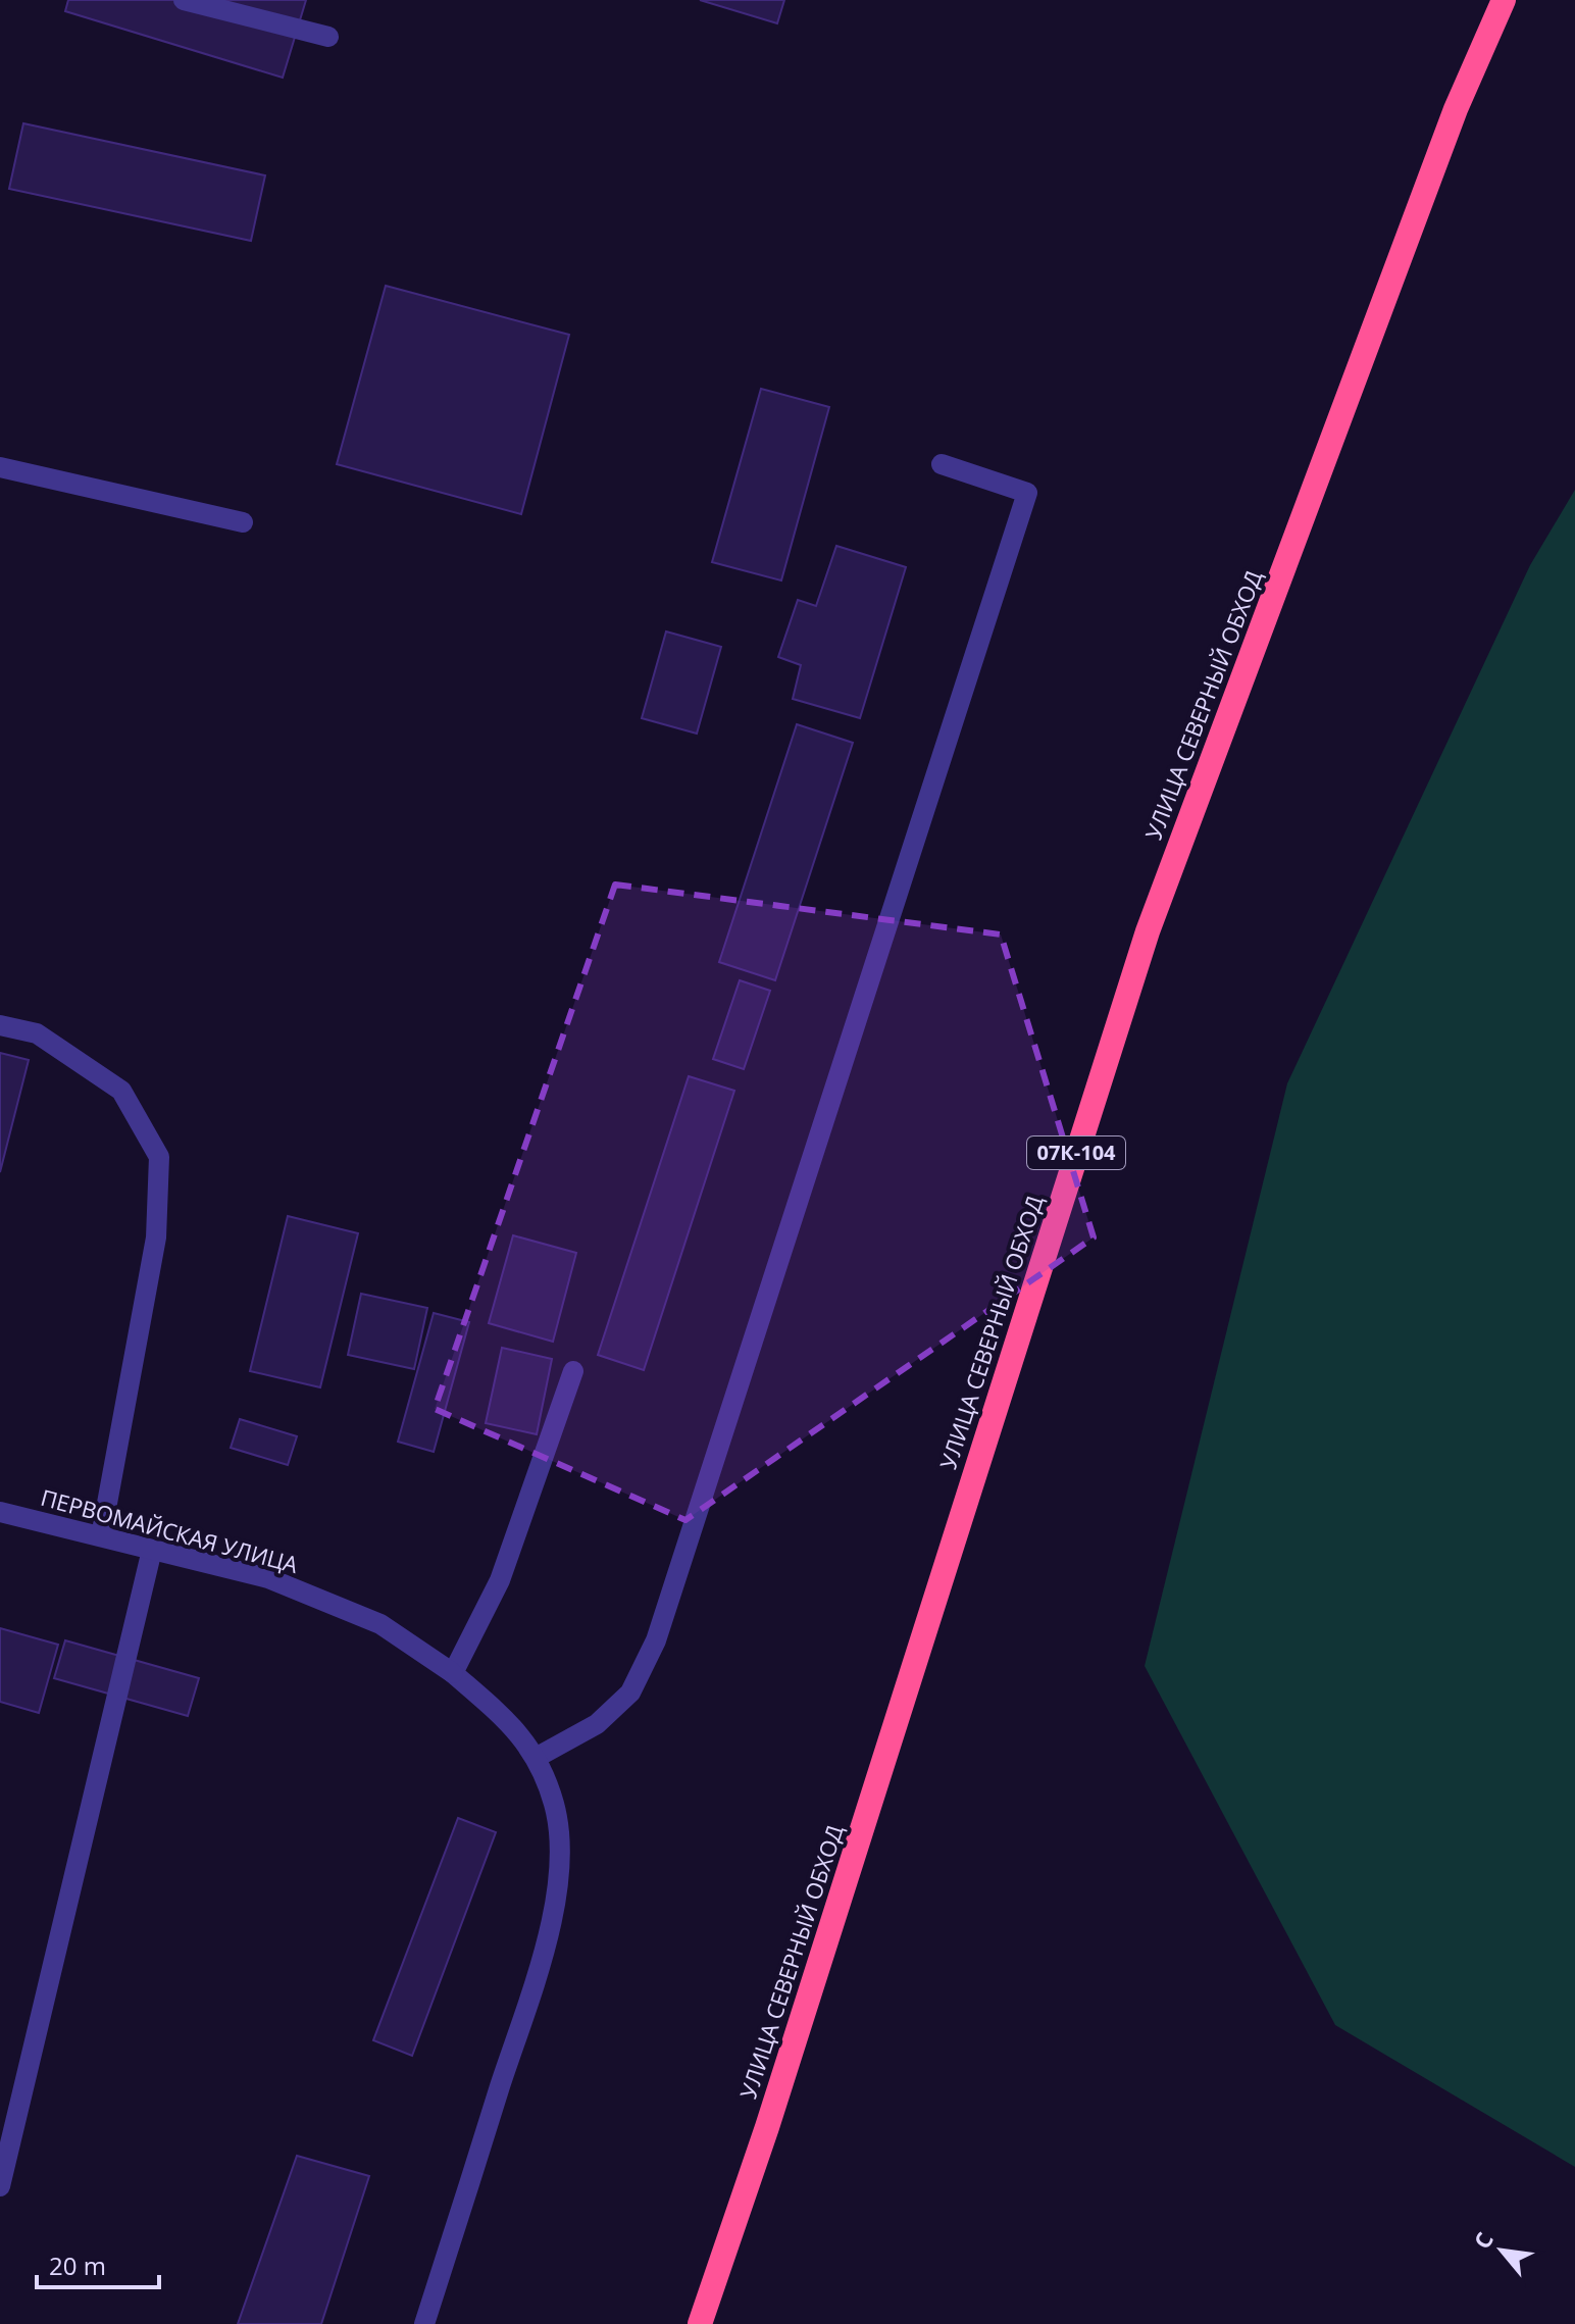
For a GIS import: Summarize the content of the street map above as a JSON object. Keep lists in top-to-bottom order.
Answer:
{
  "streets": {
    "highway": ["УЛИЦА СЕВЕРНЫЙ ОБХОД", "07К-104"],
    "street": ["ПЕРВОМАЙСКАЯ УЛИЦА"]
  },
  "scale_bar": "20 m",
  "north": "top left"
}
